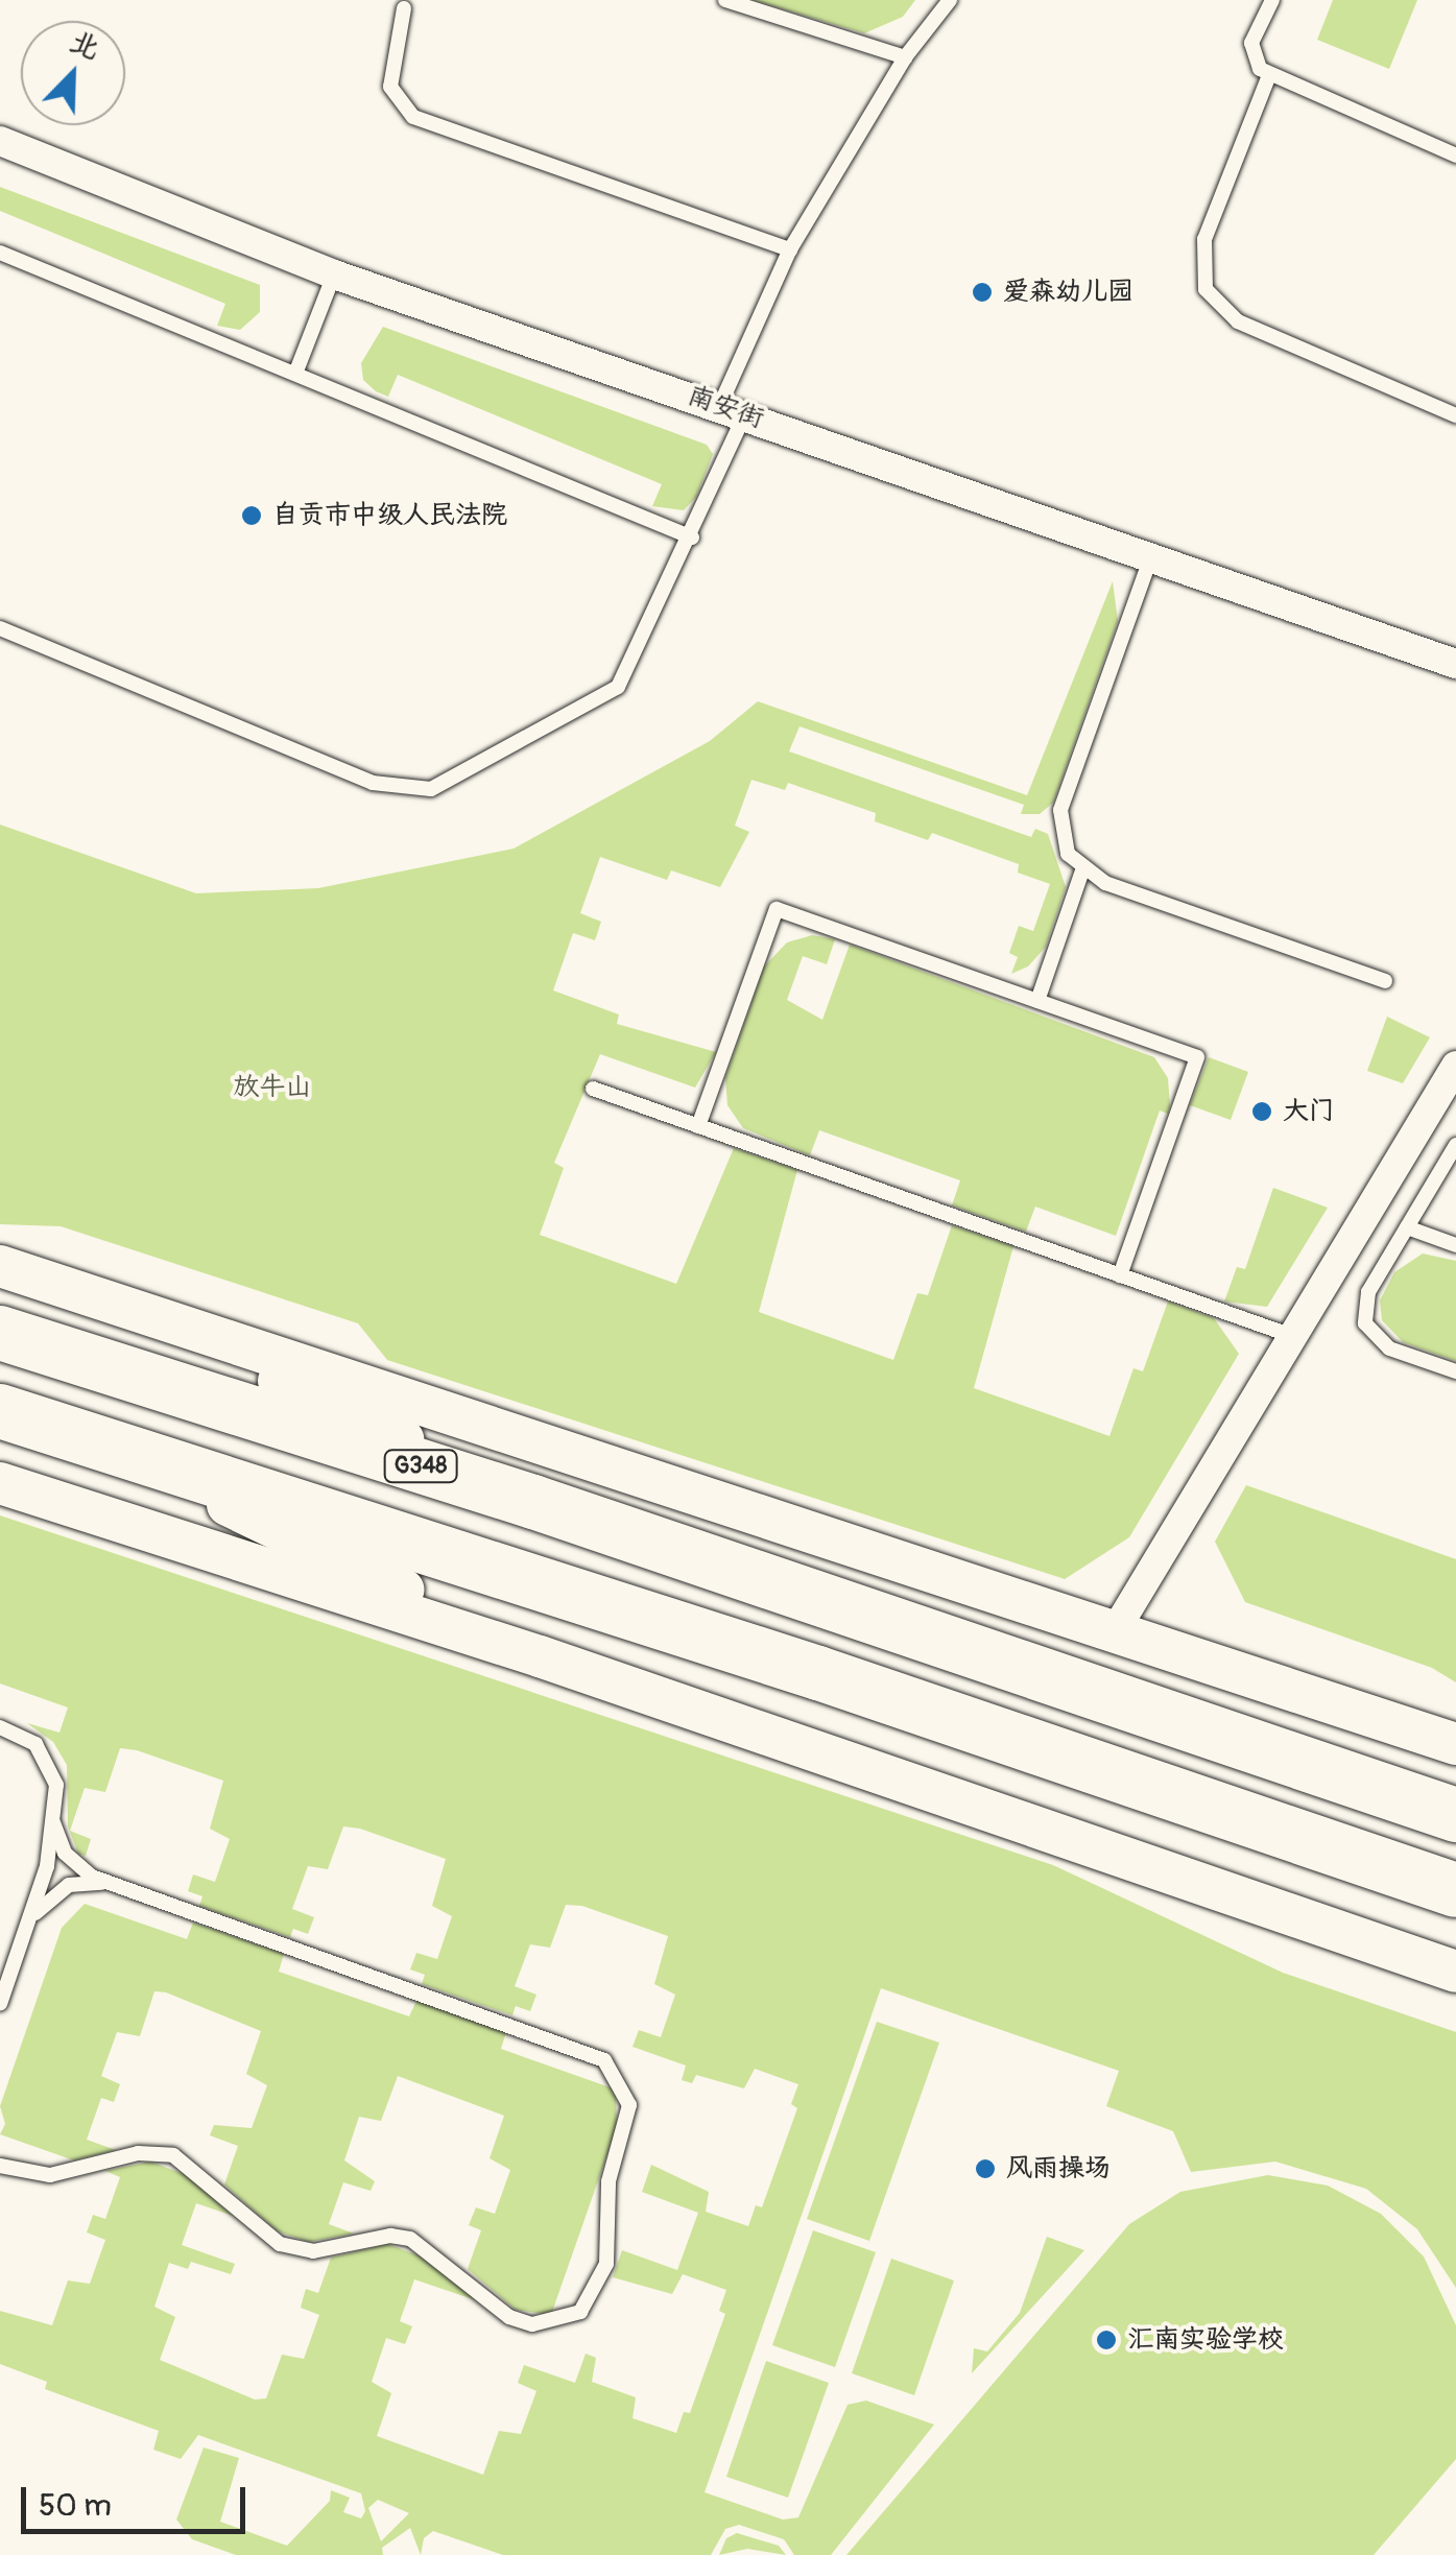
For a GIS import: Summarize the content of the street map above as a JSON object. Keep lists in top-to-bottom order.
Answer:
{
  "streets": {
    "highway": ["G348"],
    "street": ["南安街"]
  },
  "parks": ["放牛山"],
  "places": [
    "爱森幼儿园",
    "自贡市中级人民法院",
    "大门",
    "风雨操场",
    "汇南实验学校"
  ],
  "scale_bar": "50 m",
  "north": "top right"
}
